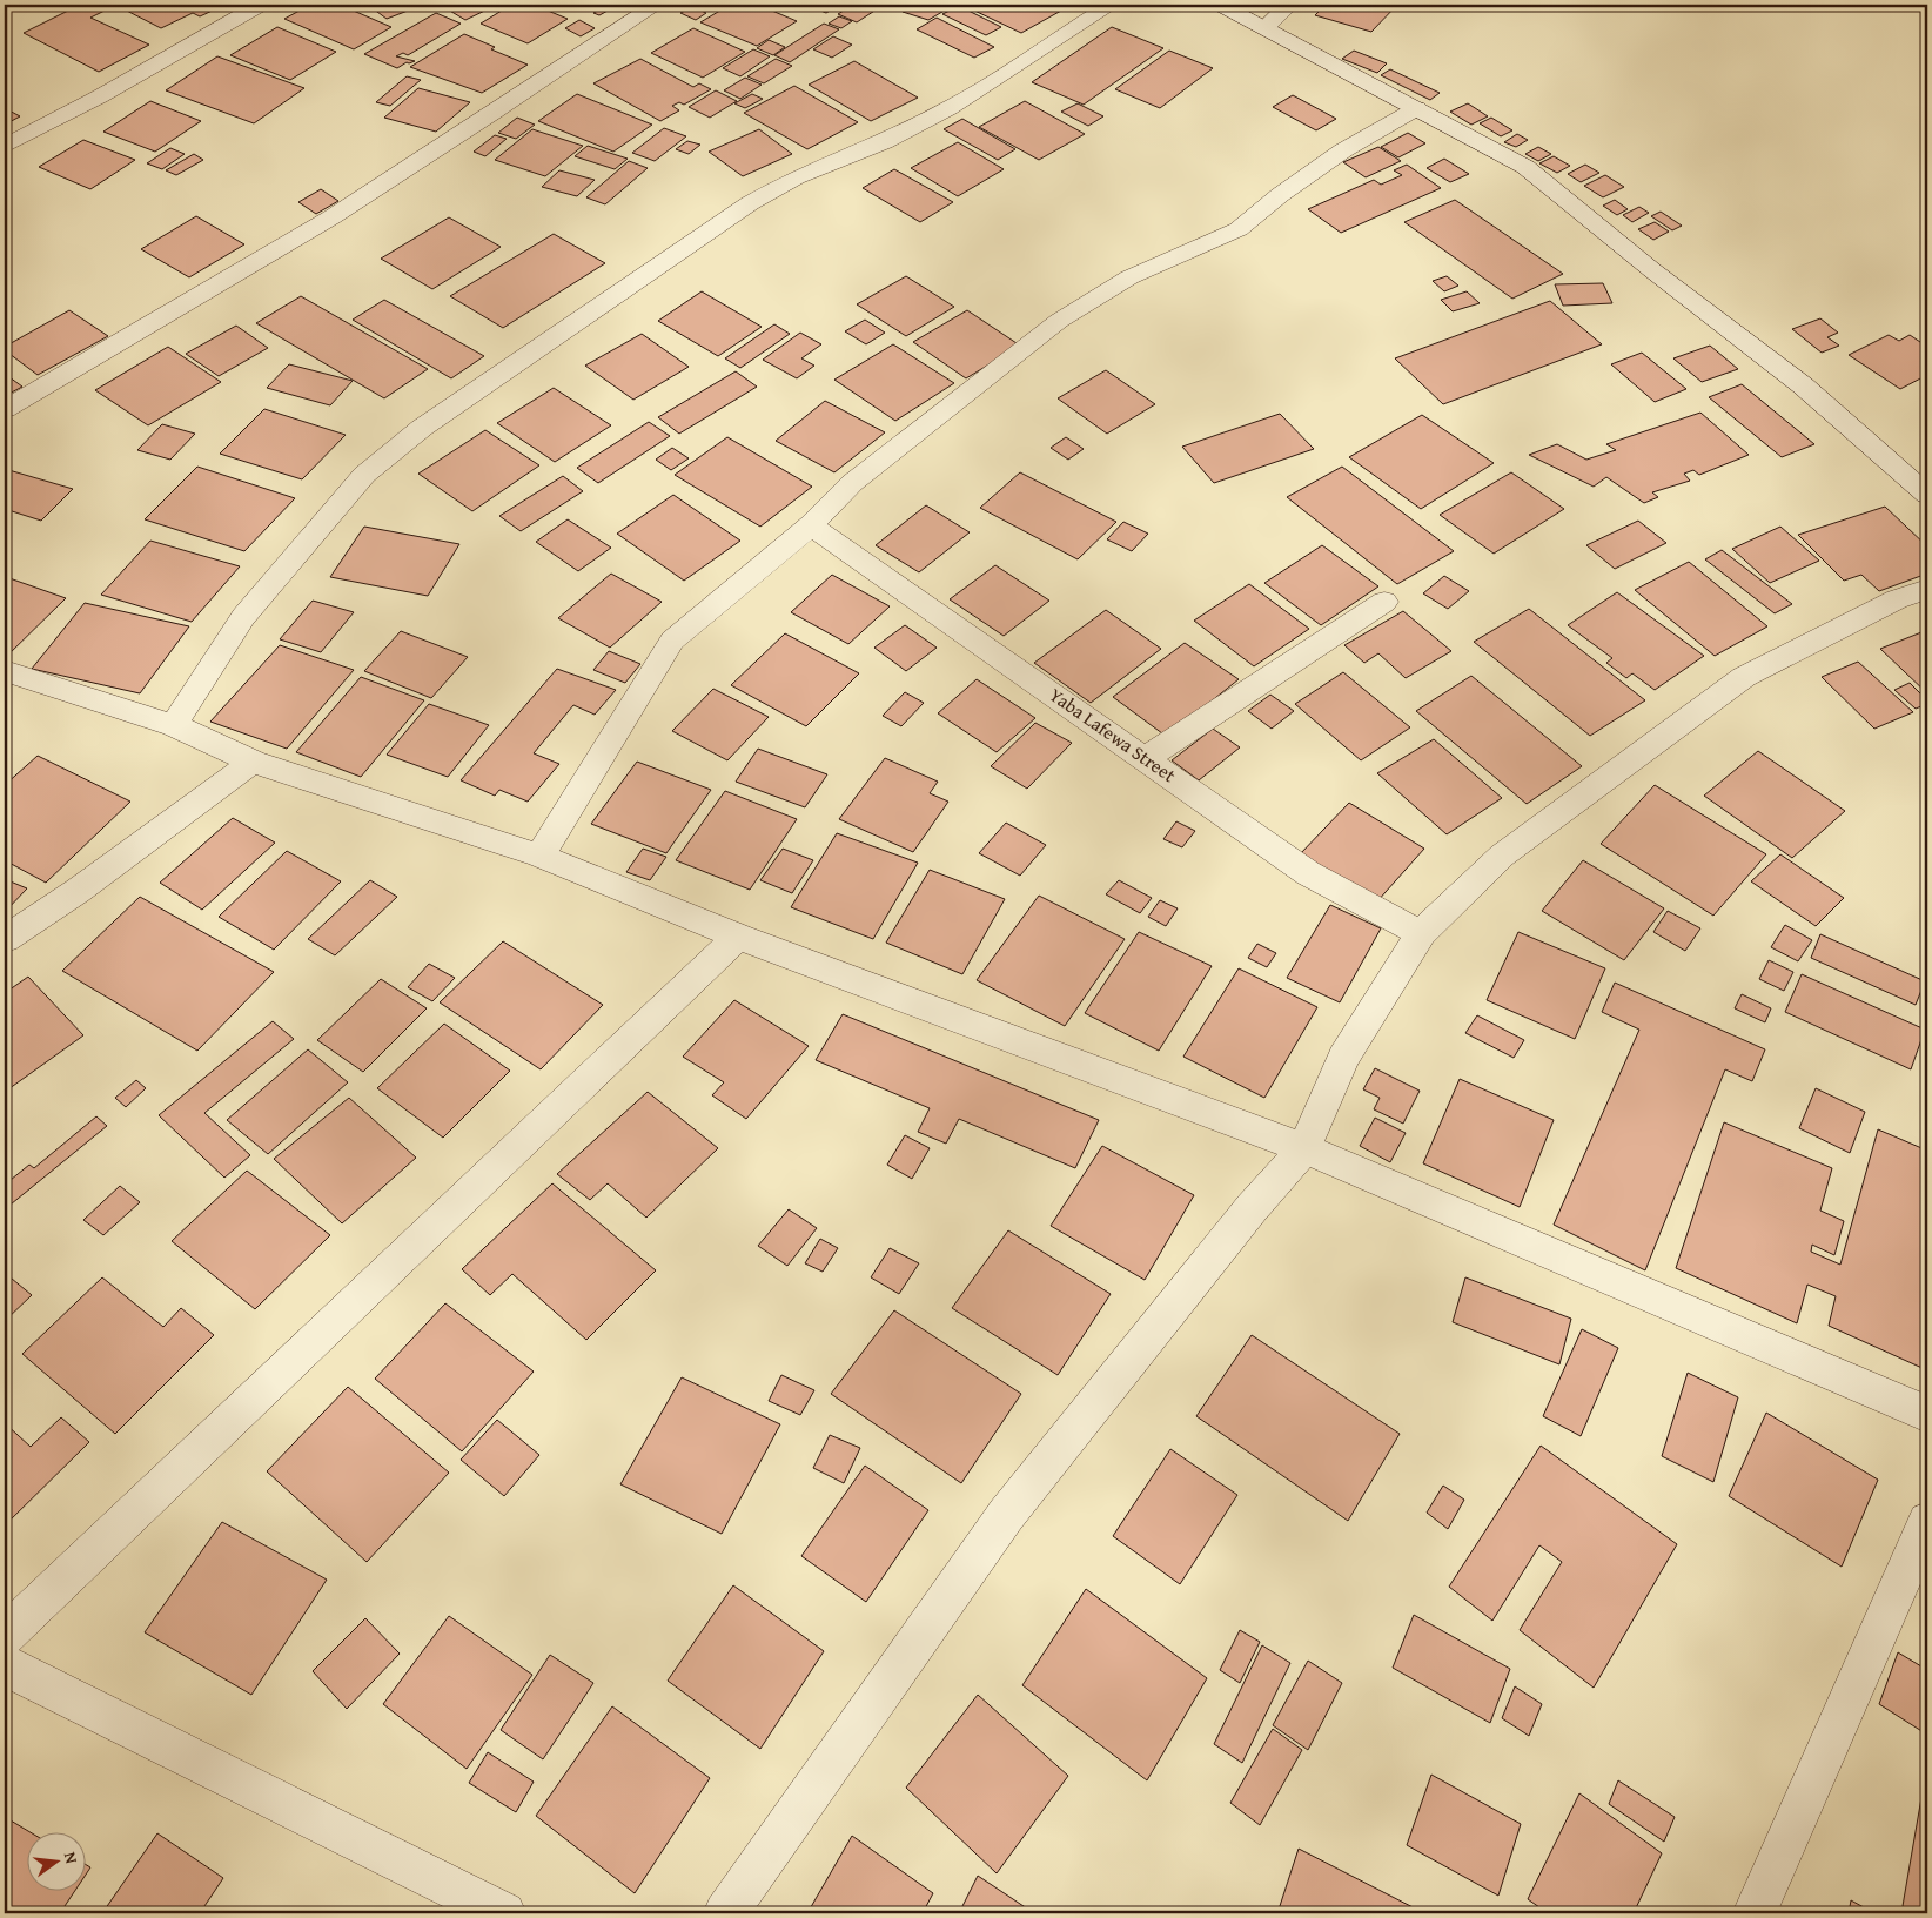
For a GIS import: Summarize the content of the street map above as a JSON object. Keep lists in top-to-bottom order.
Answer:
{
  "streets": {
    "street": ["Yaba Lafewa Street"]
  },
  "north": "right"
}
